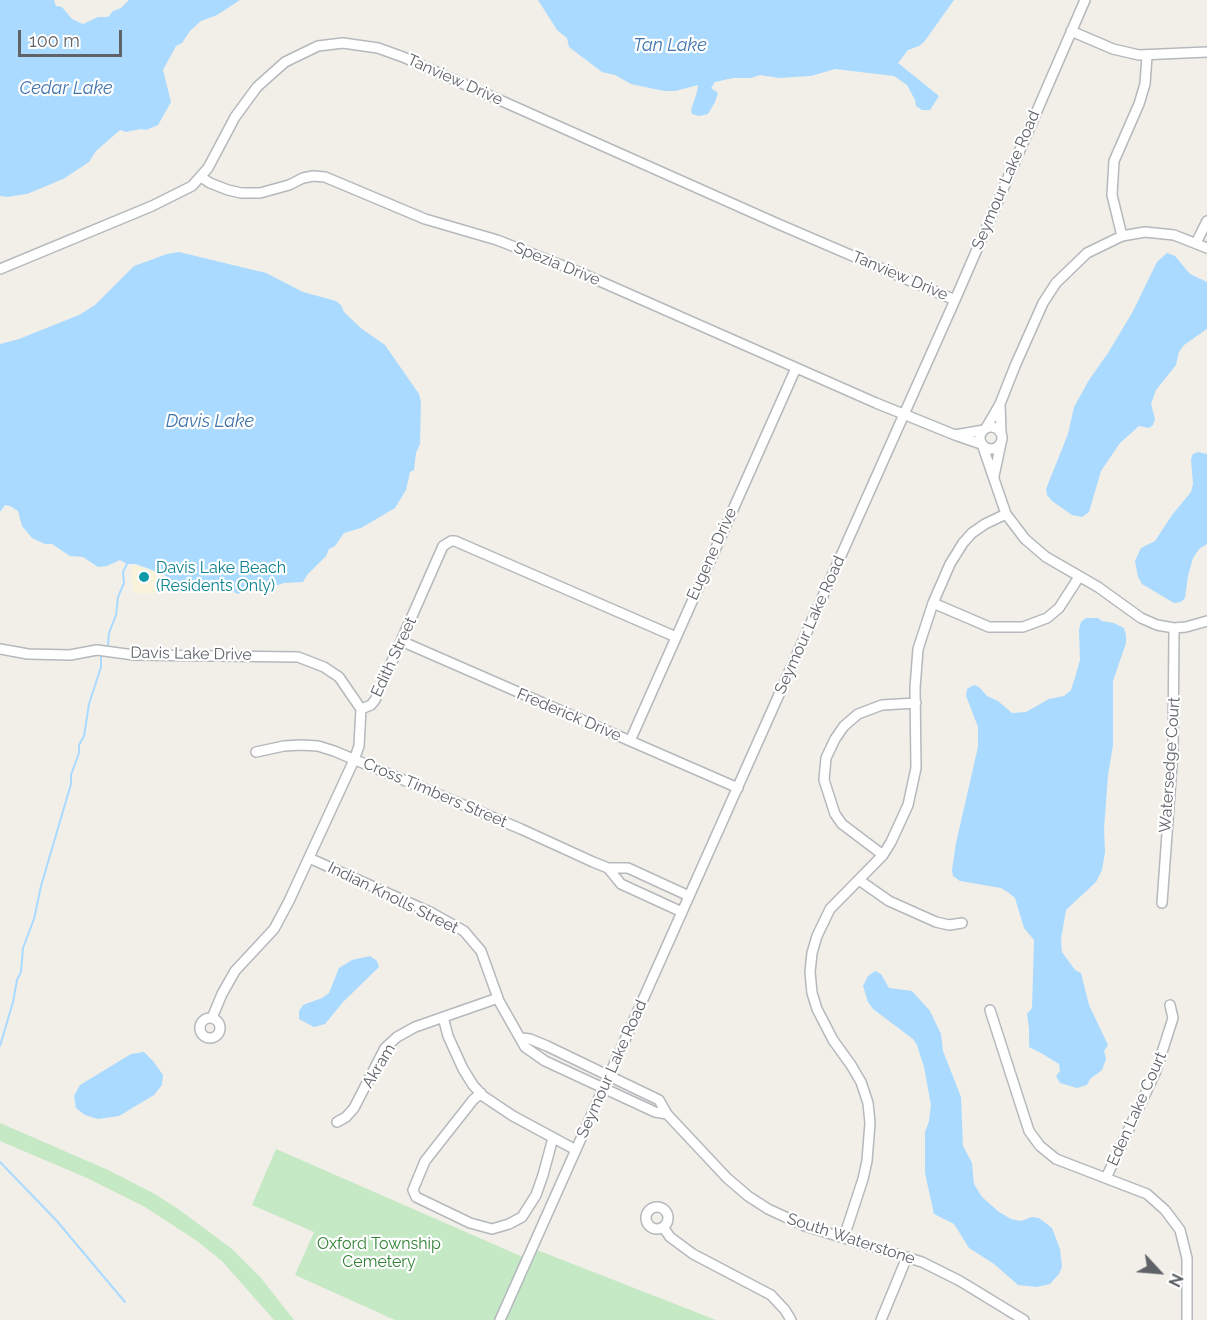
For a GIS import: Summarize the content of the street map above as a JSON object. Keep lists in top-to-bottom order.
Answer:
{
  "streets": {
    "street": [
      "Tanview Drive",
      "Seymour Lake Road",
      "Spezia Drive",
      "Eugene Drive",
      "Davis Lake Drive",
      "Edith Street",
      "Frederick Drive",
      "Watersedge Court",
      "Cross Timbers Street",
      "Indian Knolls Street",
      "Akram",
      "Eden Lake Court",
      "South Waterstone"
    ]
  },
  "crossings": [
    ["Tanview Drive", "Seymour Lake Road"],
    ["Tanview Drive", "Spezia Drive"],
    ["Seymour Lake Road", "Spezia Drive"],
    ["Seymour Lake Road", "Frederick Drive"],
    ["Seymour Lake Road", "Cross Timbers Street"],
    ["Seymour Lake Road", "Indian Knolls Street"],
    ["Seymour Lake Road", "South Waterstone"],
    ["Spezia Drive", "Eugene Drive"],
    ["Eugene Drive", "Edith Street"],
    ["Eugene Drive", "Frederick Drive"],
    ["Davis Lake Drive", "Edith Street"],
    ["Edith Street", "Frederick Drive"],
    ["Edith Street", "Cross Timbers Street"],
    ["Edith Street", "Indian Knolls Street"],
    ["Indian Knolls Street", "Akram"],
    ["Indian Knolls Street", "South Waterstone"]
  ],
  "water": ["Tan Lake", "Cedar Lake", "Davis Lake"],
  "parks": ["Oxford Township Cemetery"],
  "places": ["Davis Lake Beach (Residents Only)"],
  "scale_bar": "100 m",
  "north": "bottom right"
}
